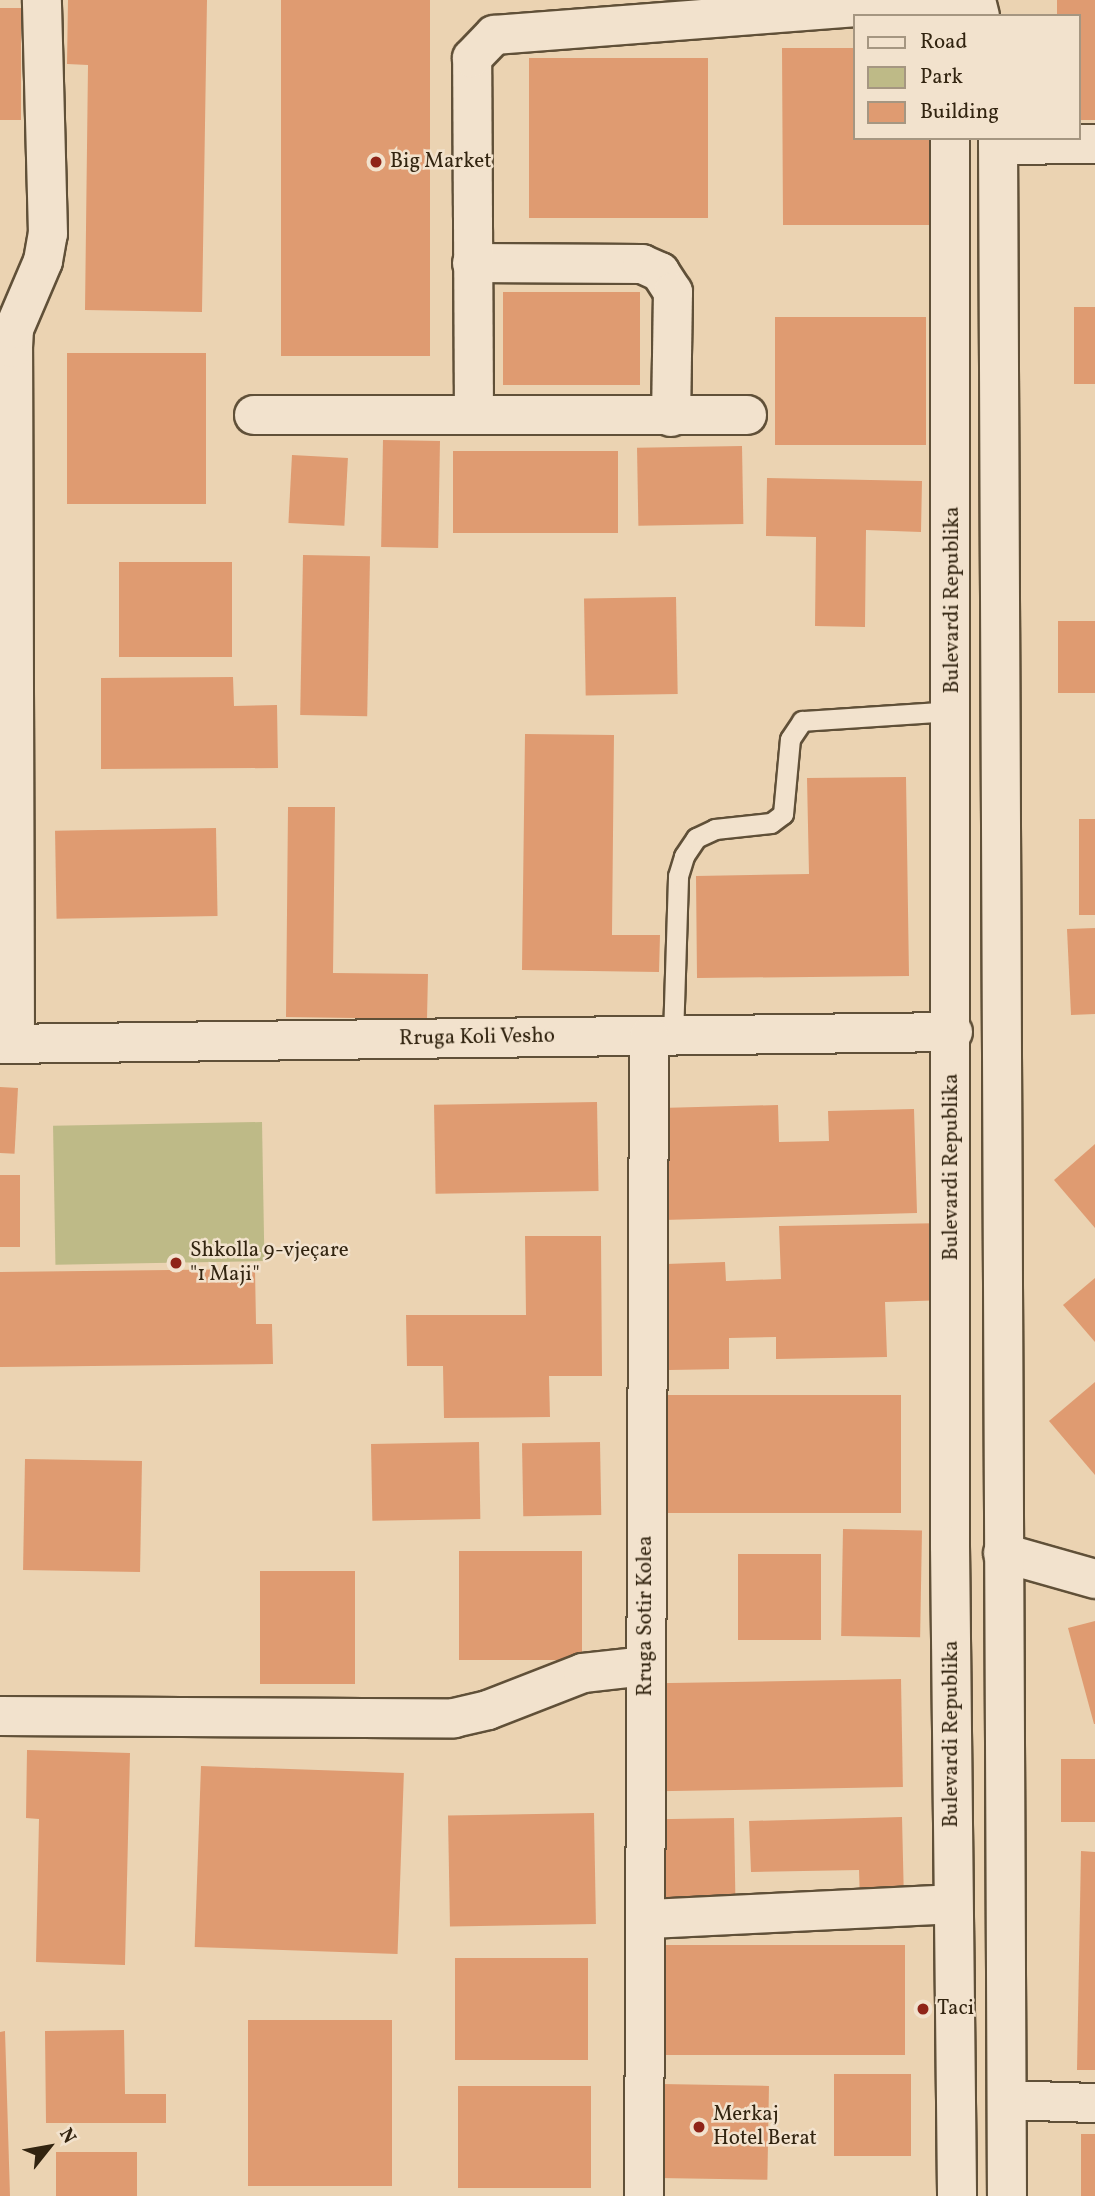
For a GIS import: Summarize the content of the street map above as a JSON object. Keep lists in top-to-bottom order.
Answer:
{
  "streets": {
    "street": ["Bulevardi Republika", "Rruga Koli Vesho", "Rruga Sotir Kolea"]
  },
  "crossings": [
    ["Bulevardi Republika", "Rruga Koli Vesho"],
    ["Rruga Koli Vesho", "Rruga Sotir Kolea"]
  ],
  "places": [
    "Big Market",
    "Shkolla 9-vjeçare \"1 Maji\"",
    "Taci",
    "Merkaj Hotel Berat"
  ],
  "legend": ["Road", "Park", "Building"],
  "north": "top right"
}
